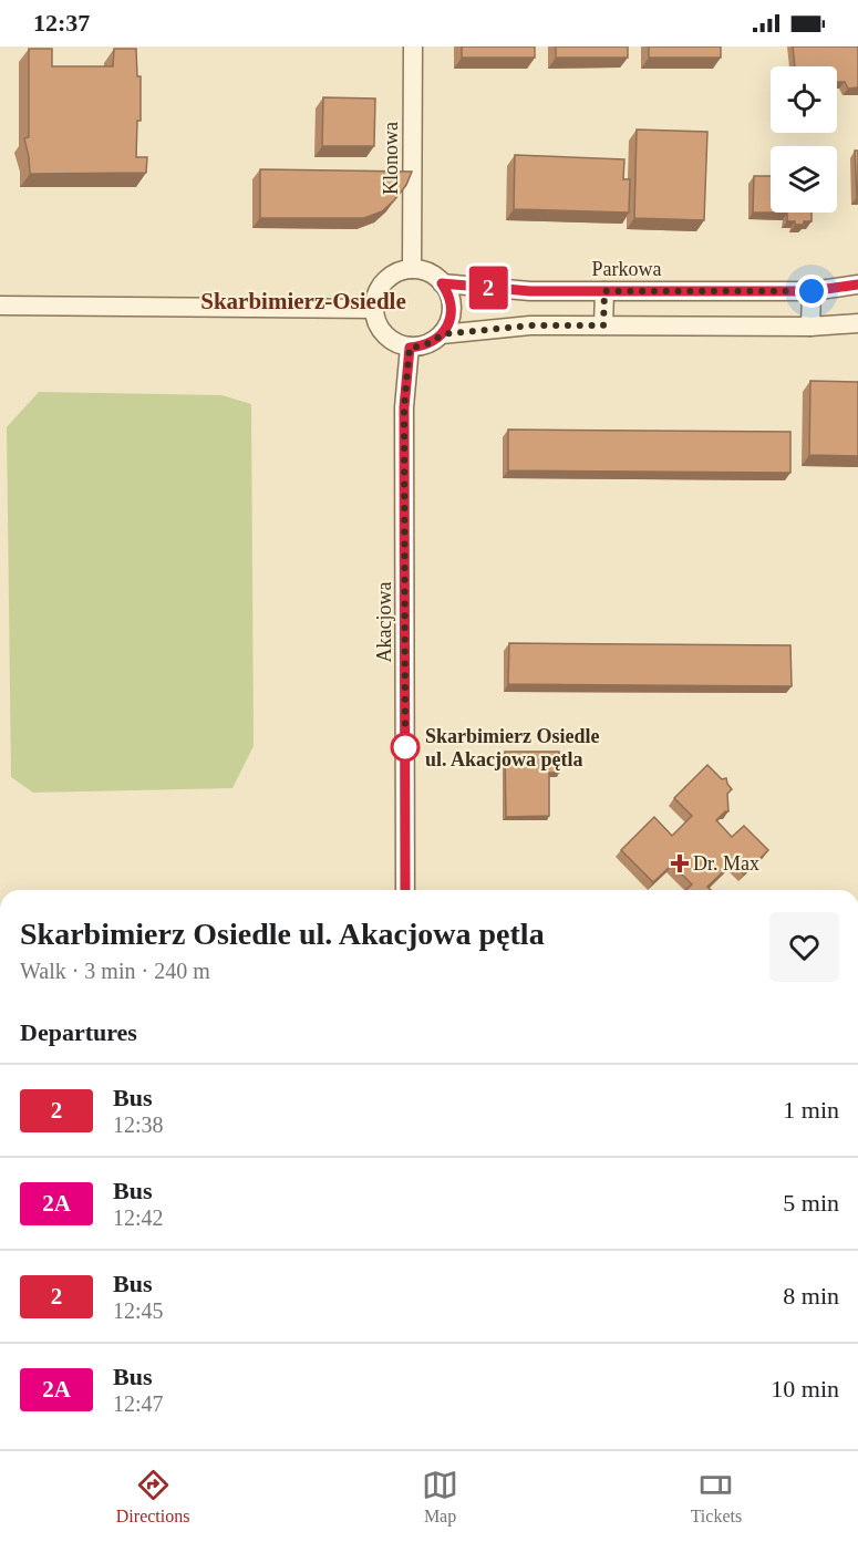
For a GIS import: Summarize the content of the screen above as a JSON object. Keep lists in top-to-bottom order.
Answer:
{
  "streets": {
    "street": ["Klonowa", "Parkowa", "Akacjowa"]
  },
  "crossings": [
    ["Klonowa", "Parkowa"],
    ["Klonowa", "Akacjowa"],
    ["Parkowa", "Akacjowa"]
  ],
  "districts": ["Skarbimierz-Osiedle"],
  "places": {
    "other": ["Skarbimierz Osiedle ul. Akacjowa pętla"],
    "health": ["Dr. Max"]
  },
  "lines": ["bus line 2"],
  "page": {
    "status": "12:37",
    "on_map": "2",
    "heading": [
      ["Skarbimierz Osiedle ul. Akacjowa pętla", "Walk · 3 min · 240 m"],
      "Departures"
    ],
    "list": [
      {
        "mark": "2",
        "name": "Bus",
        "note": "12:38",
        "value": "1 min"
      },
      {
        "mark": "2A",
        "name": "Bus",
        "note": "12:42",
        "value": "5 min"
      },
      {
        "mark": "2",
        "name": "Bus",
        "note": "12:45",
        "value": "8 min"
      },
      {
        "mark": "2A",
        "name": "Bus",
        "note": "12:47",
        "value": "10 min"
      }
    ],
    "tabs": ["Directions", "Map", "Tickets"]
  }
}
